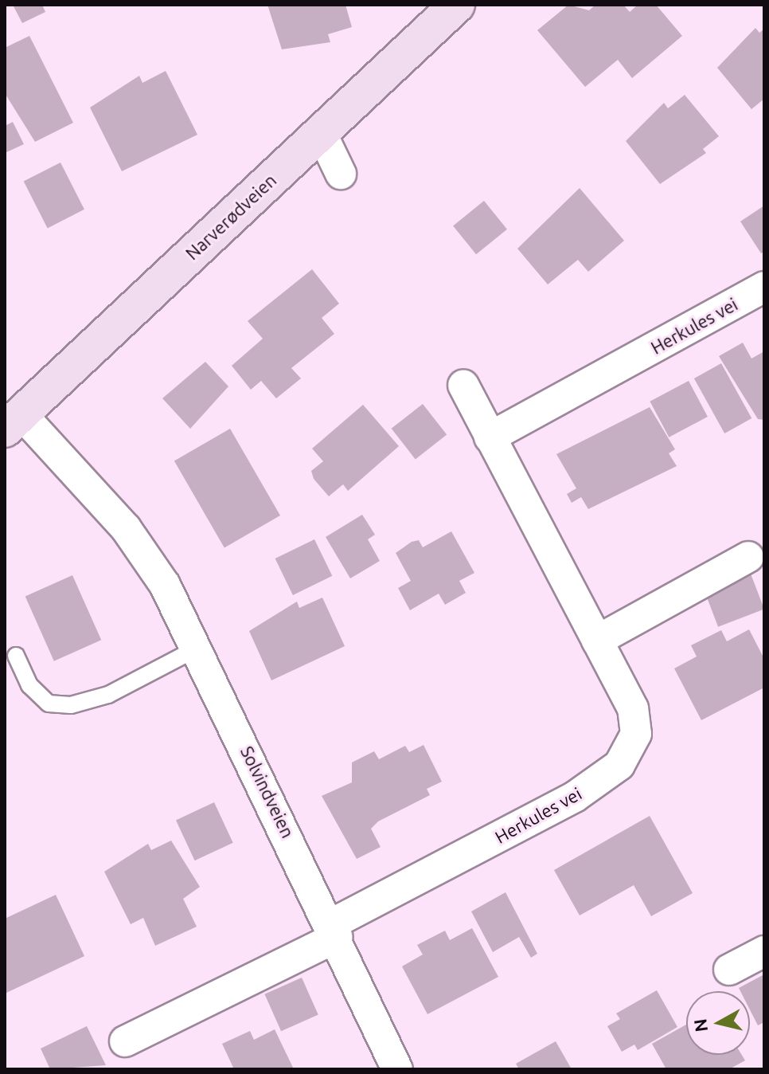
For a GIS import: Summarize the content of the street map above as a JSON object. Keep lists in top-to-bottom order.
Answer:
{
  "streets": {
    "main road": ["Narverødveien"],
    "street": ["Herkules vei", "Solvindveien"]
  },
  "crossings": [
    ["Narverødveien", "Solvindveien"],
    ["Herkules vei", "Solvindveien"]
  ],
  "north": "left"
}
